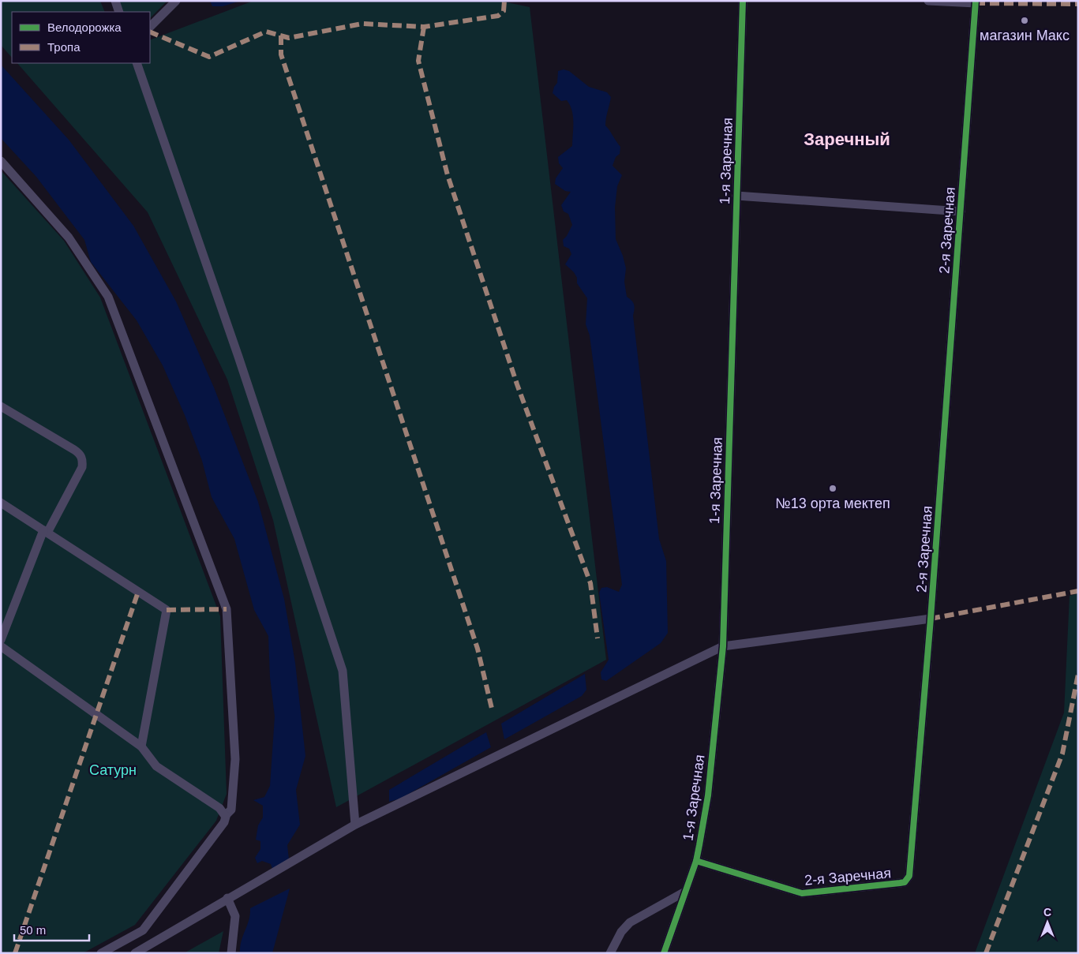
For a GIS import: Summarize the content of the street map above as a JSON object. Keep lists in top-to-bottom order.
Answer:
{
  "streets": {
    "street": ["1-я Заречная", "2-я Заречная"]
  },
  "crossings": [
    ["1-я Заречная", "2-я Заречная"]
  ],
  "districts": ["Заречный"],
  "parks": ["Сатурн"],
  "places": ["магазин Макс", "№13 орта мектеп"],
  "legend": ["Велодорожка", "Тропа"],
  "scale_bar": "50 m",
  "north": "top"
}
